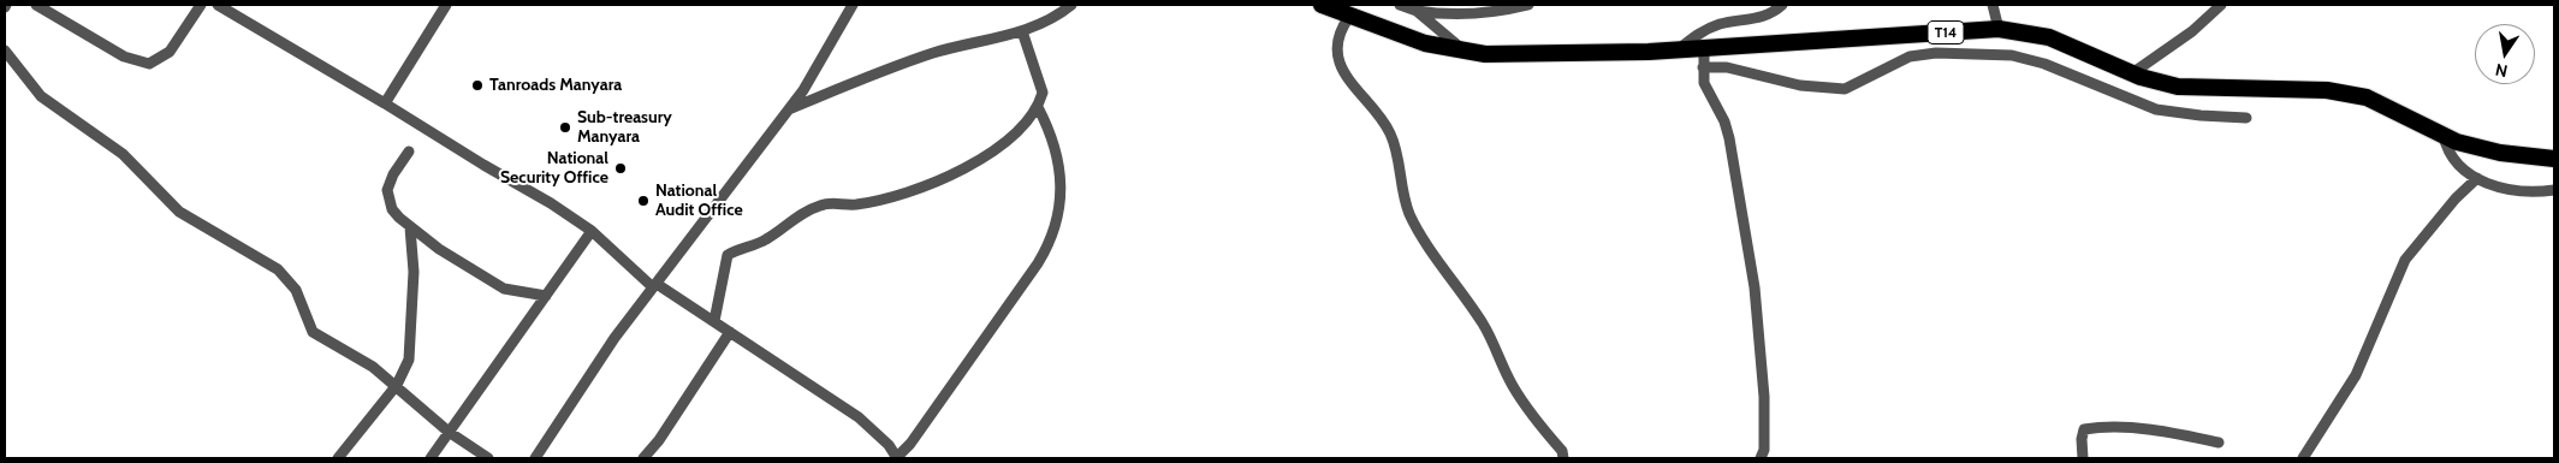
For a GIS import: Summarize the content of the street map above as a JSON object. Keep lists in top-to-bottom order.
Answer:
{
  "streets": {
    "highway": ["T14"]
  },
  "places": [
    "Tanroads Manyara",
    "Sub-treasury Manyara",
    "National Security Office",
    "National Audit Office"
  ],
  "north": "bottom"
}
